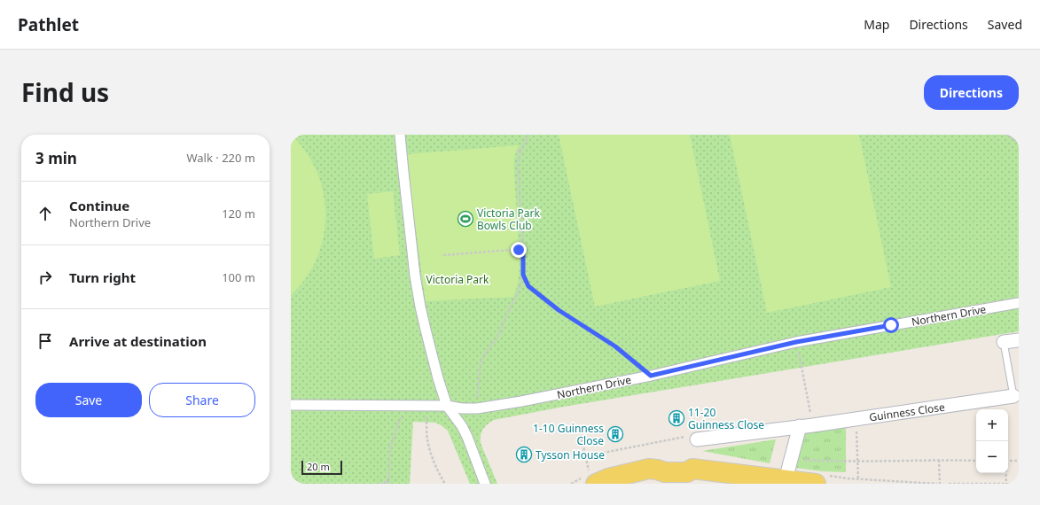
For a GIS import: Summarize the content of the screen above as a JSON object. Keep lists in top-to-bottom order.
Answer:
{
  "streets": {
    "street": ["Northern Drive", "Guinness Close"]
  },
  "parks": ["Victoria Park"],
  "places": {
    "sports": ["Victoria Park Bowls Club"],
    "building": ["11-20 Guinness Close", "1-10 Guinness Close", "Tysson House"]
  },
  "scale_bar": "20 m",
  "page": {
    "header": "Pathlet",
    "nav": ["Map", "Directions", "Saved"],
    "title": "Find us",
    "buttons": [
      "Directions",
      ["Save", "Share"]
    ],
    "heading": ["3 min", "Walk · 220 m"],
    "list": [
      ["Continue", "Northern Drive", "120 m"],
      ["Turn right", "100 m"],
      "Arrive at destination"
    ],
    "map_buttons": ["+", "−"],
    "scale": "20 m"
  }
}
